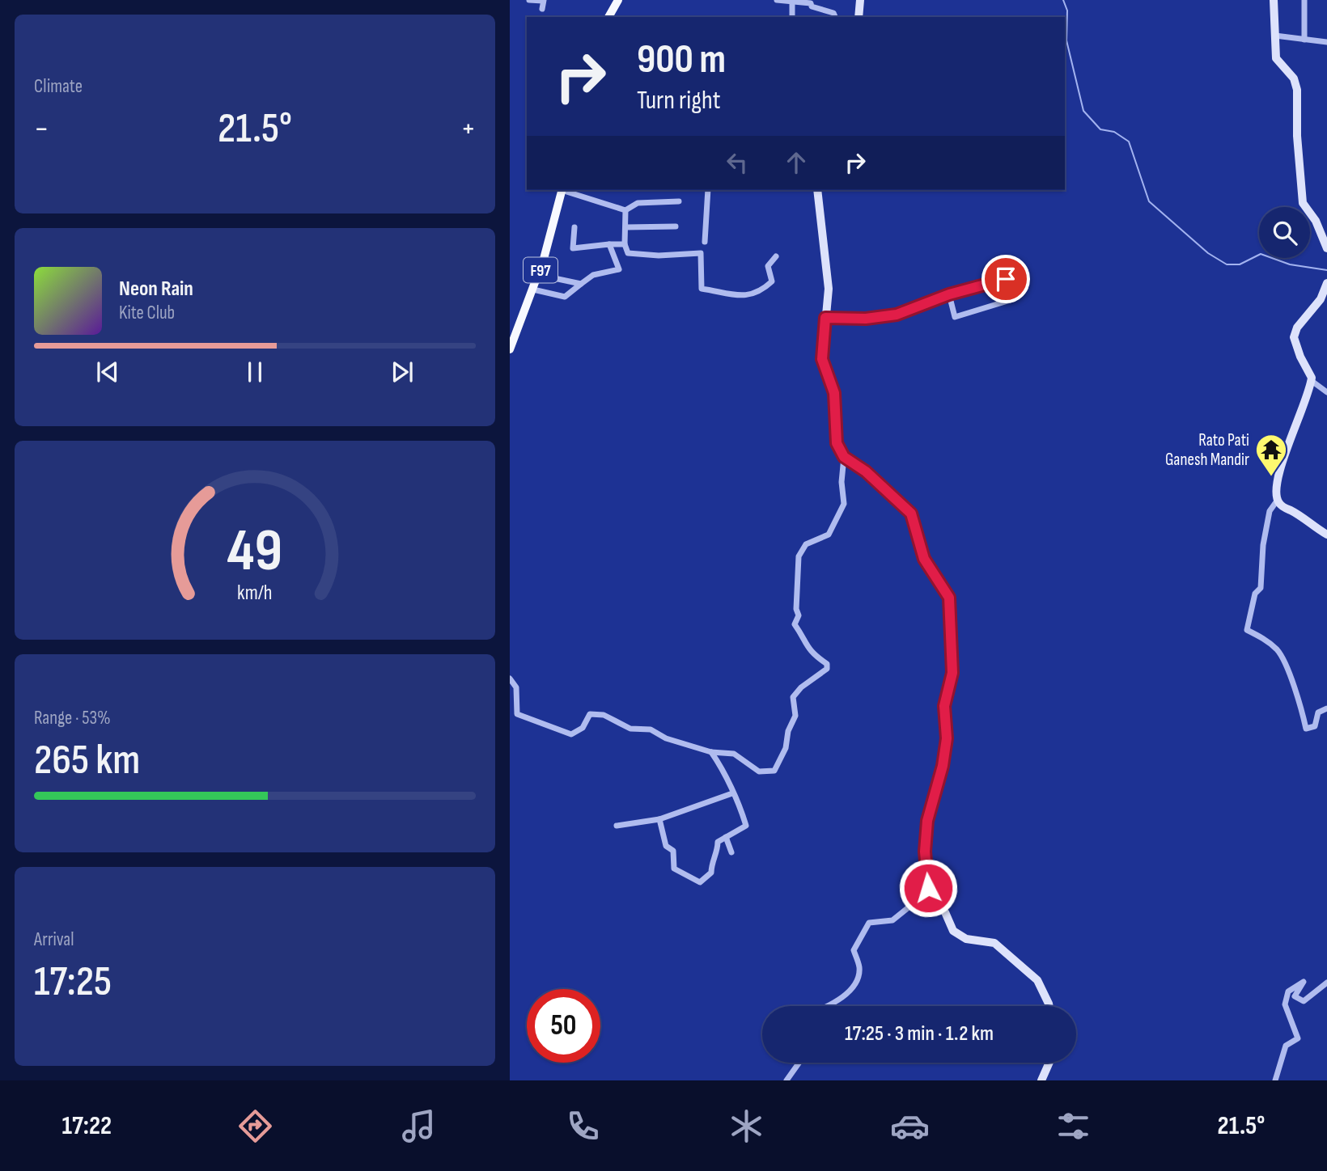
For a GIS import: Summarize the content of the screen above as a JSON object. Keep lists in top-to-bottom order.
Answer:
{
  "streets": {
    "main road": ["F97"]
  },
  "places": {
    "temple": ["Rato Pati Ganesh Mandir"]
  },
  "page": {
    "tile": [
      "Climate",
      ["Range · 53%", "265 km"],
      ["Arrival", "17:25"]
    ],
    "turn": ["900 m", "Turn right"],
    "heat": ["−", "21.5°", "+"],
    "song": ["Neon Rain", "Kite Club"],
    "limit": "50",
    "trip": "17:25 · 3 min · 1.2 km",
    "tabs": ["17:22", "21.5°"],
    "gauge": ["49", "km/h"]
  }
}
